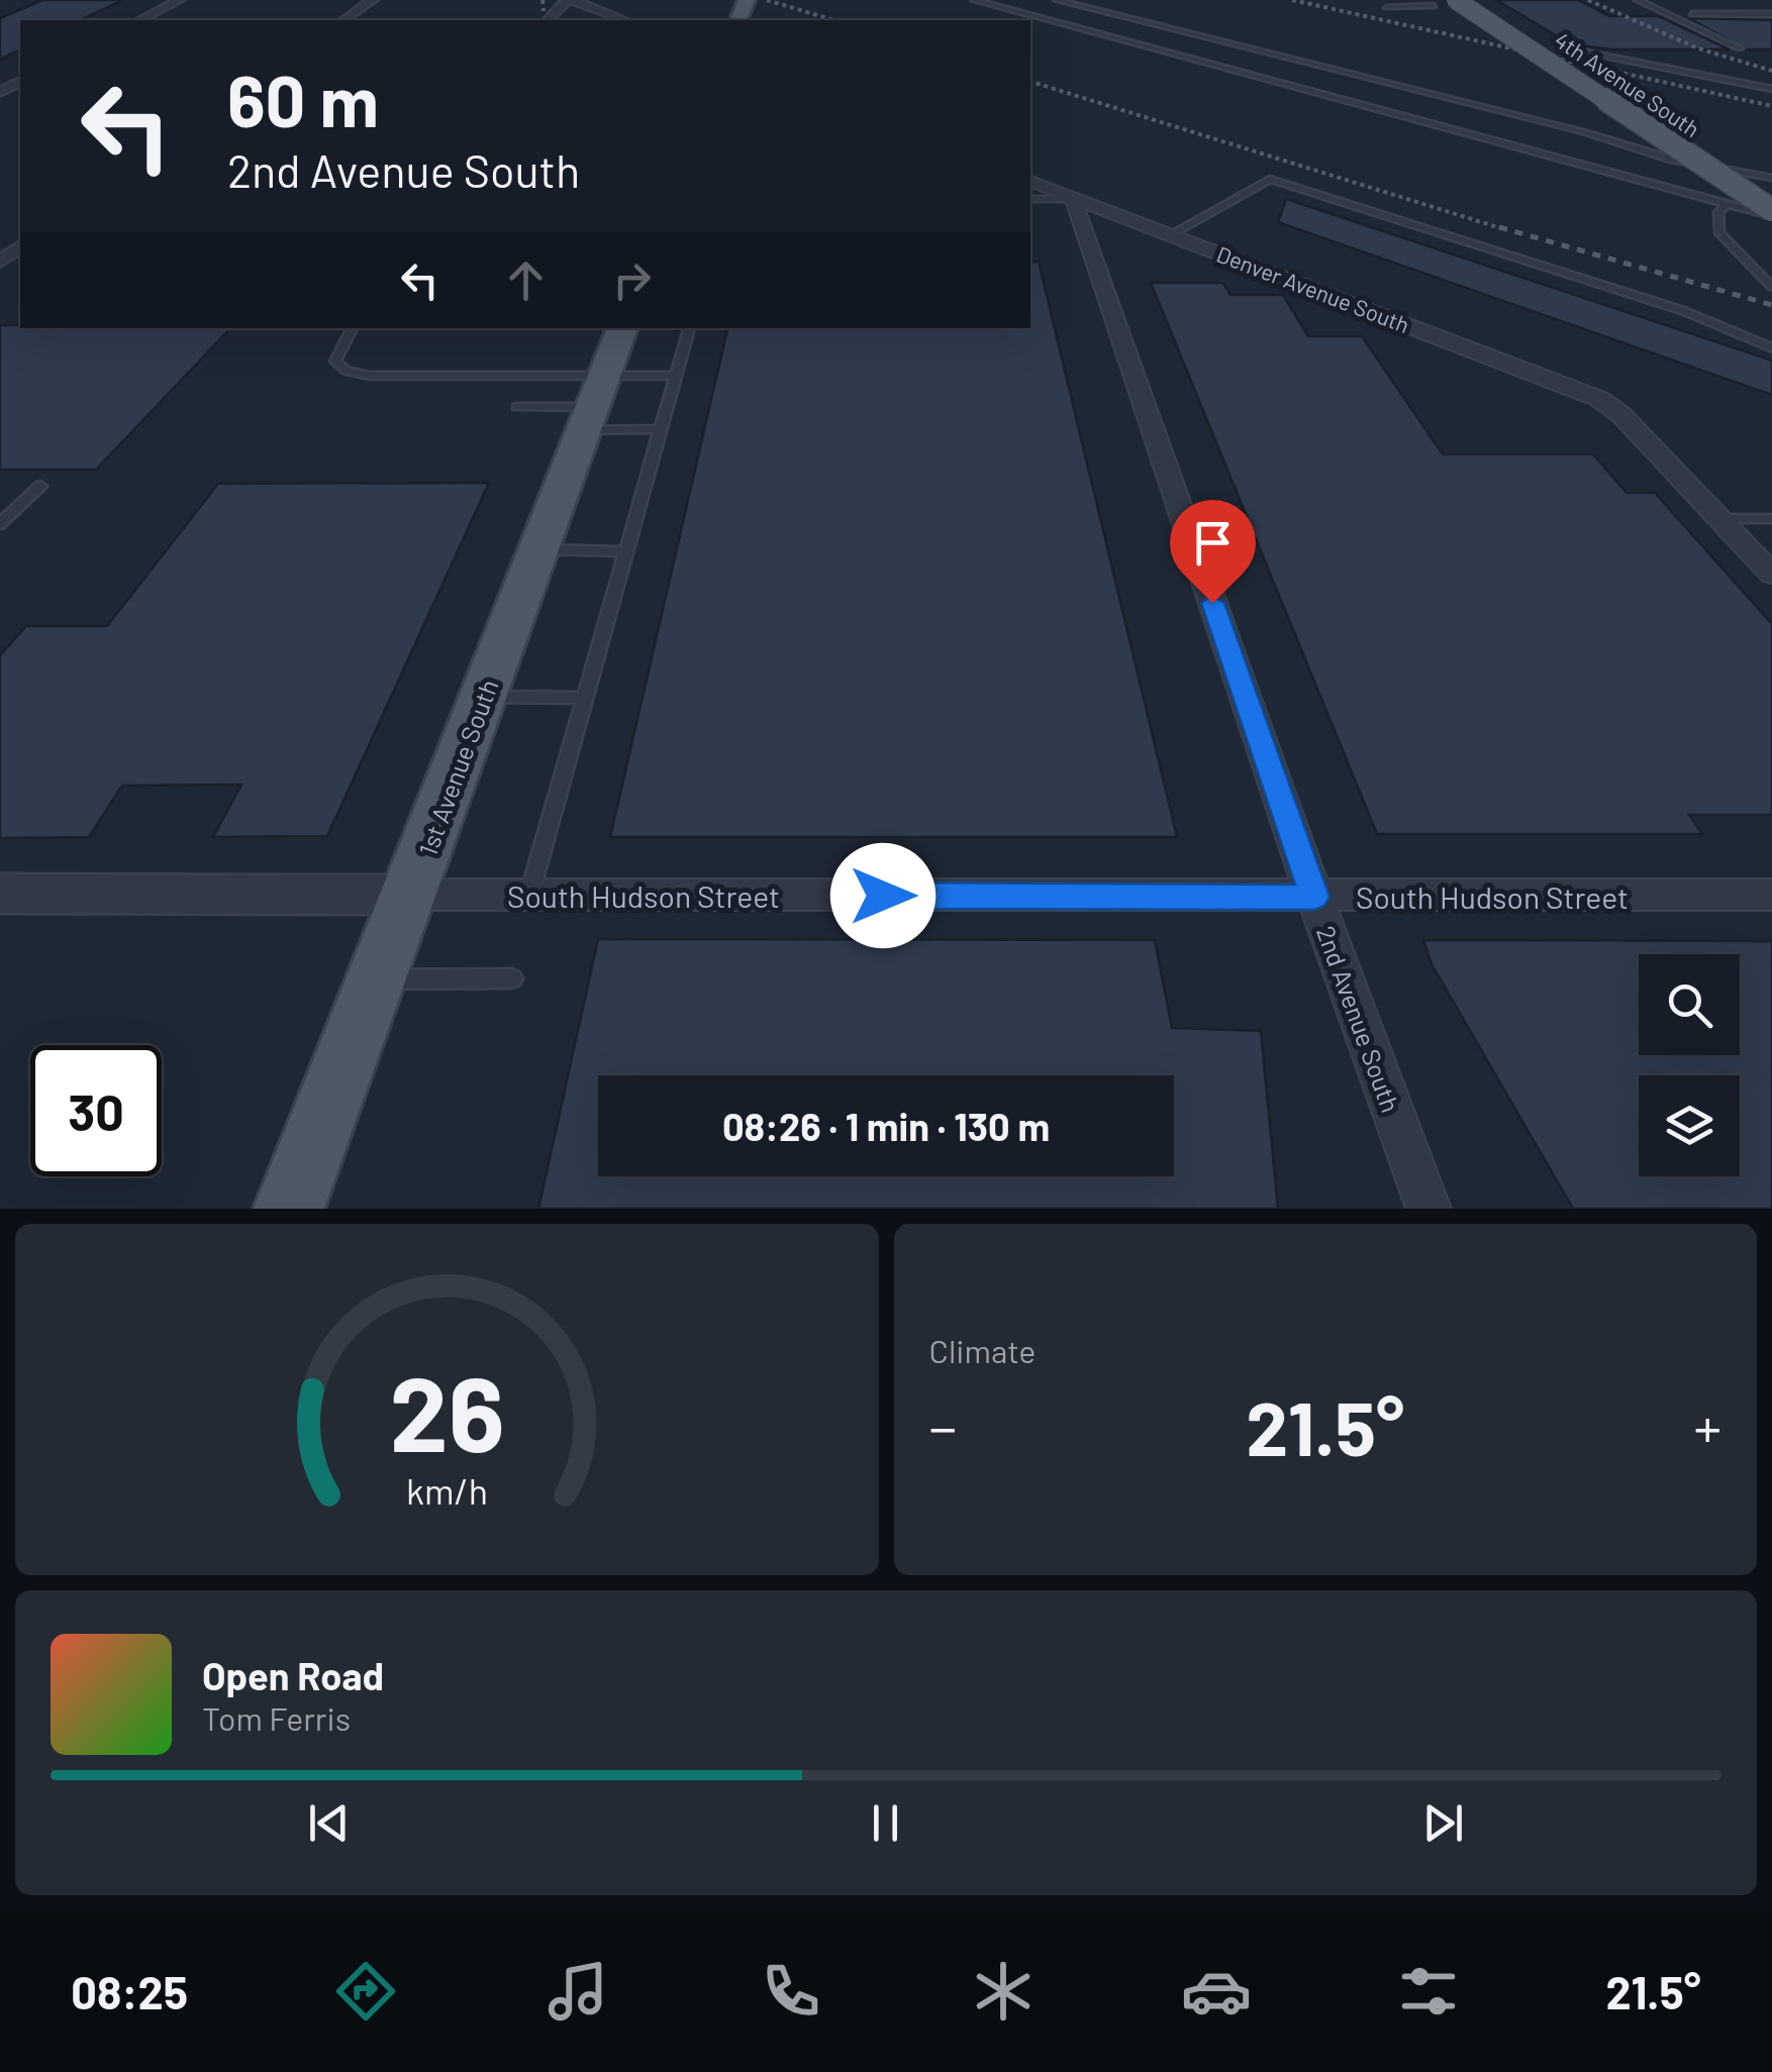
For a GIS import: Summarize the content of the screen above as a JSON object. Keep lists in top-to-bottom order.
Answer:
{
  "streets": {
    "main road": ["4th Avenue South", "1st Avenue South"],
    "street": ["Denver Avenue South", "South Hudson Street", "2nd Avenue South"]
  },
  "crossings": [
    ["Denver Avenue South", "2nd Avenue South"],
    ["1st Avenue South", "South Hudson Street"],
    ["South Hudson Street", "2nd Avenue South"]
  ],
  "page": {
    "turn": ["60 m", "2nd Avenue South"],
    "limit": "30",
    "trip": "08:26 · 1 min · 130 m",
    "tile": "Climate",
    "heat": ["−", "21.5°", "+"],
    "song": ["Open Road", "Tom Ferris"],
    "tabs": ["08:25", "21.5°"],
    "gauge": ["26", "km/h"]
  }
}
